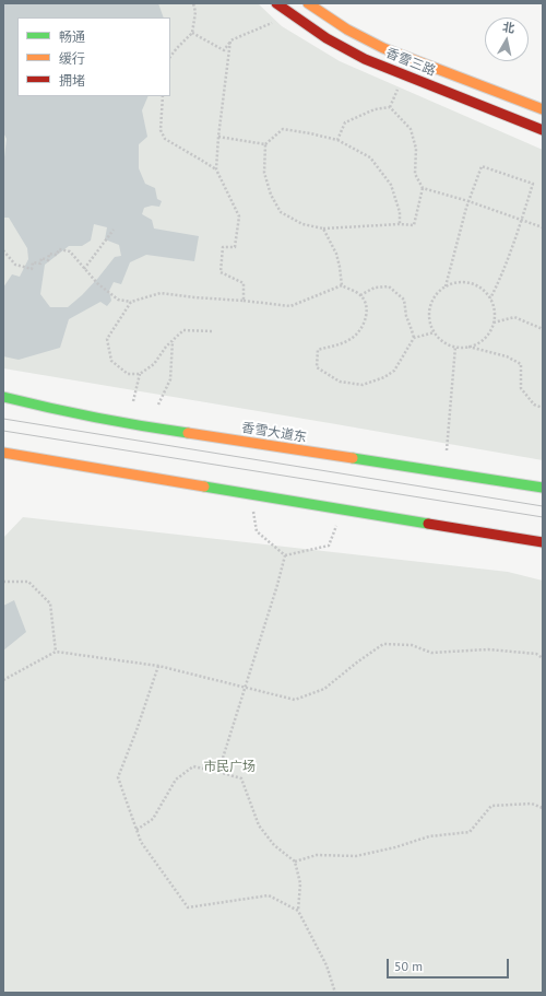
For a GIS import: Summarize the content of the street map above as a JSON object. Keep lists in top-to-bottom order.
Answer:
{
  "streets": {
    "main road": ["香雪三路", "香雪大道东"]
  },
  "parks": ["市民广场"],
  "legend": ["畅通", "缓行", "拥堵"],
  "scale_bar": "50 m",
  "north": "top"
}
